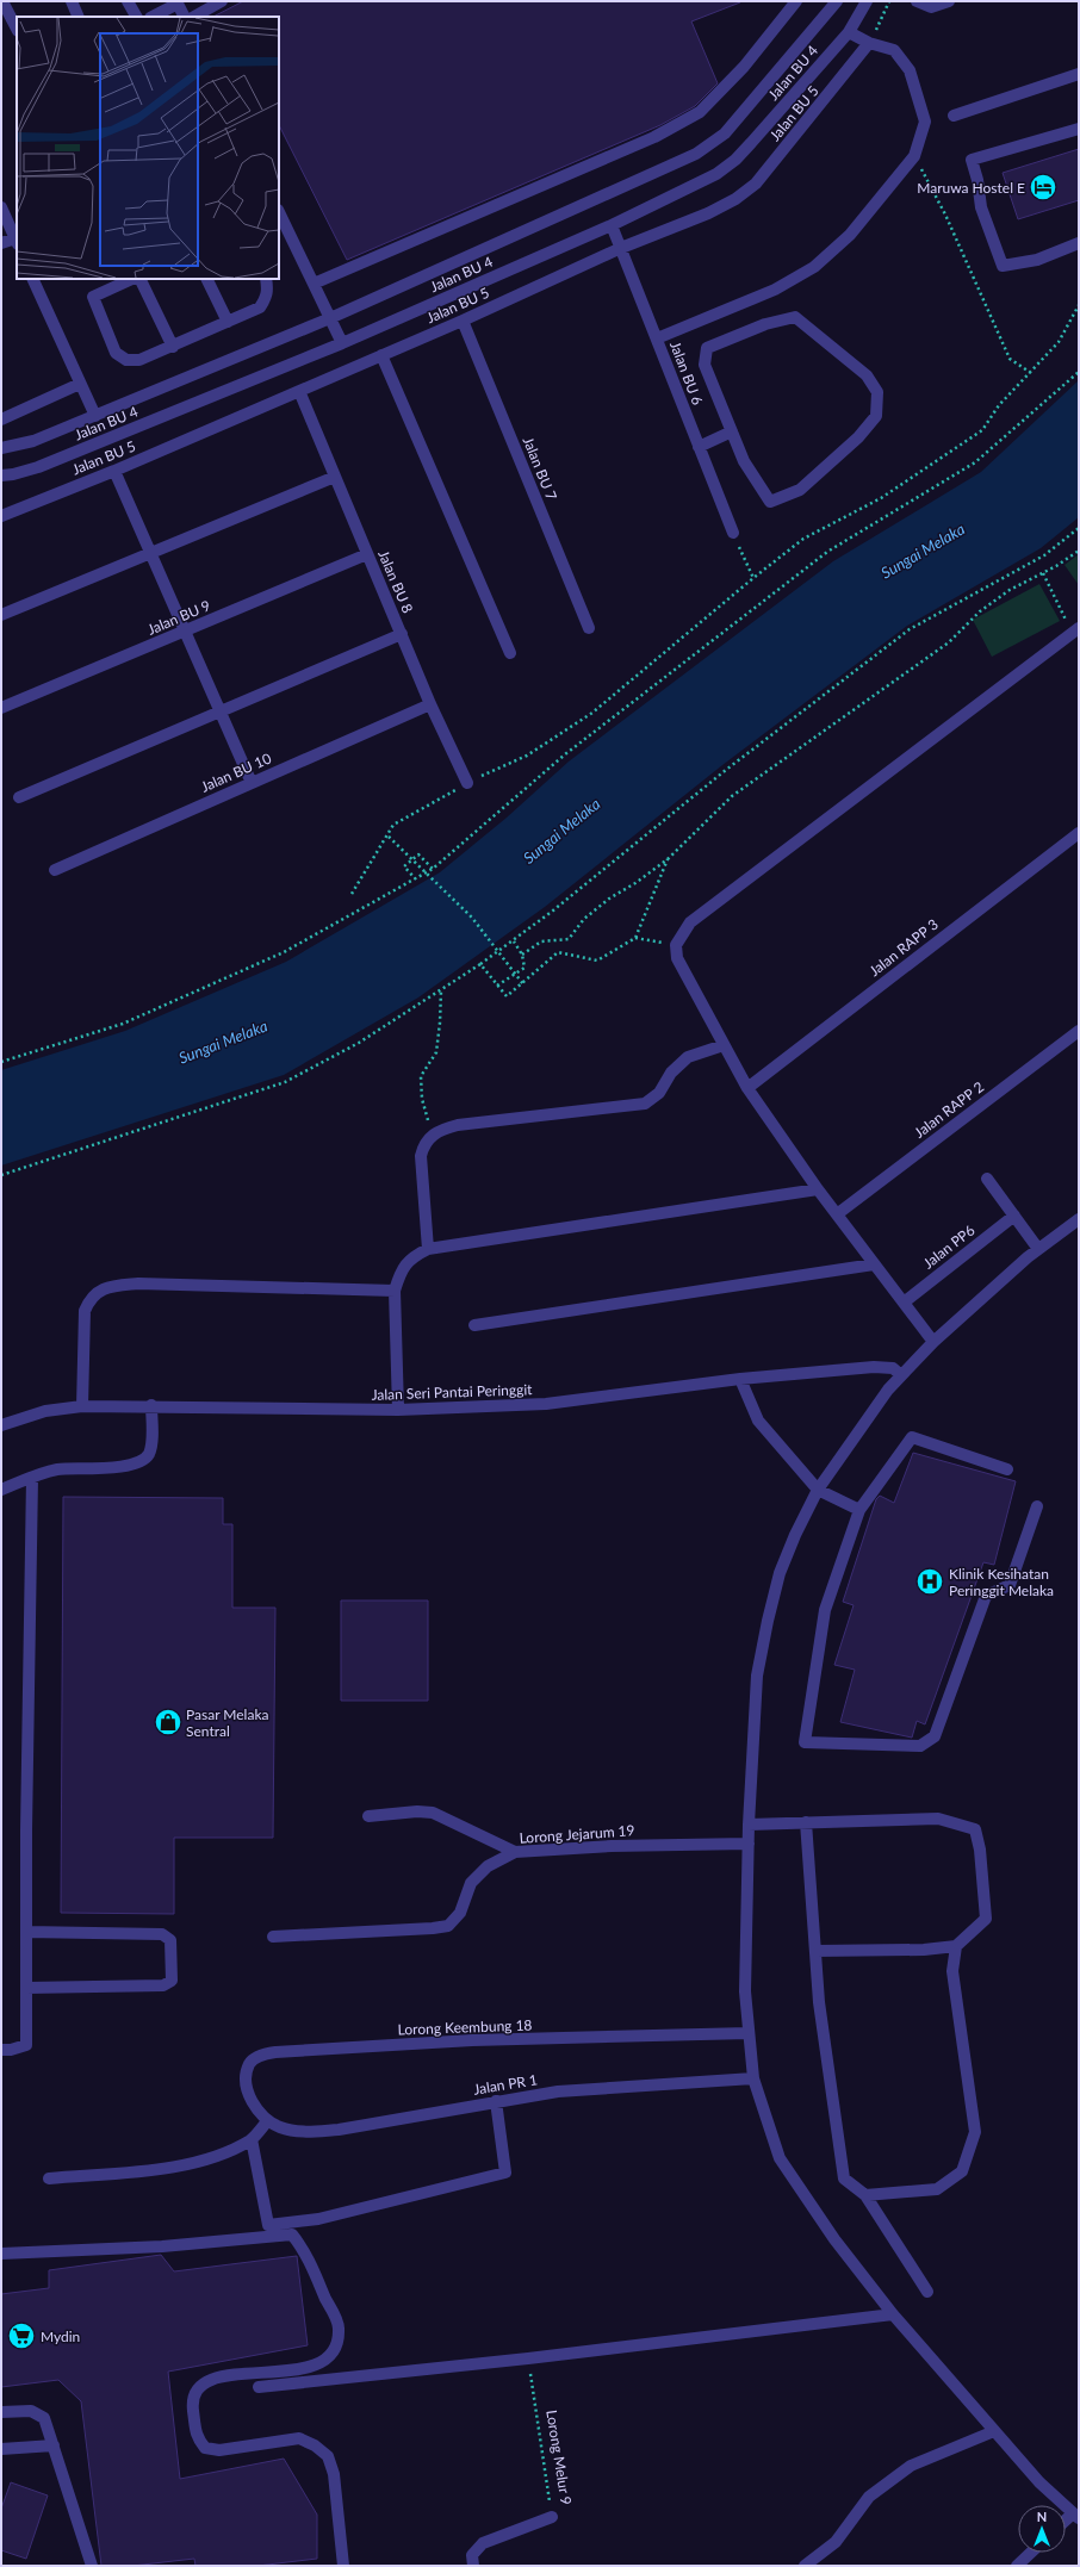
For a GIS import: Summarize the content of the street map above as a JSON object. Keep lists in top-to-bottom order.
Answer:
{
  "streets": {
    "street": [
      "Jalan BU 4",
      "Jalan BU 5",
      "Jalan BU 6",
      "Jalan BU 7",
      "Jalan BU 8",
      "Jalan BU 9",
      "Jalan BU 10",
      "Jalan RAPP 3",
      "Jalan RAPP 2",
      "Jalan PP6",
      "Jalan Seri Pantai Peringgit",
      "Lorong Jejarum 19",
      "Lorong Keembung 18",
      "Jalan PR 1",
      "Lorong Melur 9"
    ]
  },
  "crossings": [
    ["Jalan BU 4", "Jalan BU 6"],
    ["Jalan BU 5", "Jalan BU 6"],
    ["Jalan BU 5", "Jalan BU 7"],
    ["Jalan BU 5", "Jalan BU 8"],
    ["Jalan BU 8", "Jalan BU 9"],
    ["Jalan BU 8", "Jalan BU 10"],
    ["Lorong Keembung 18", "Jalan PR 1"]
  ],
  "water": ["Sungai Melaka"],
  "places": {
    "hotel": ["Maruwa Hostel E"],
    "hospital": ["Klinik Kesihatan Peringgit Melaka"],
    "shop": ["Pasar Melaka Sentral"],
    "supermarket": ["Mydin"]
  },
  "north": "top"
}
